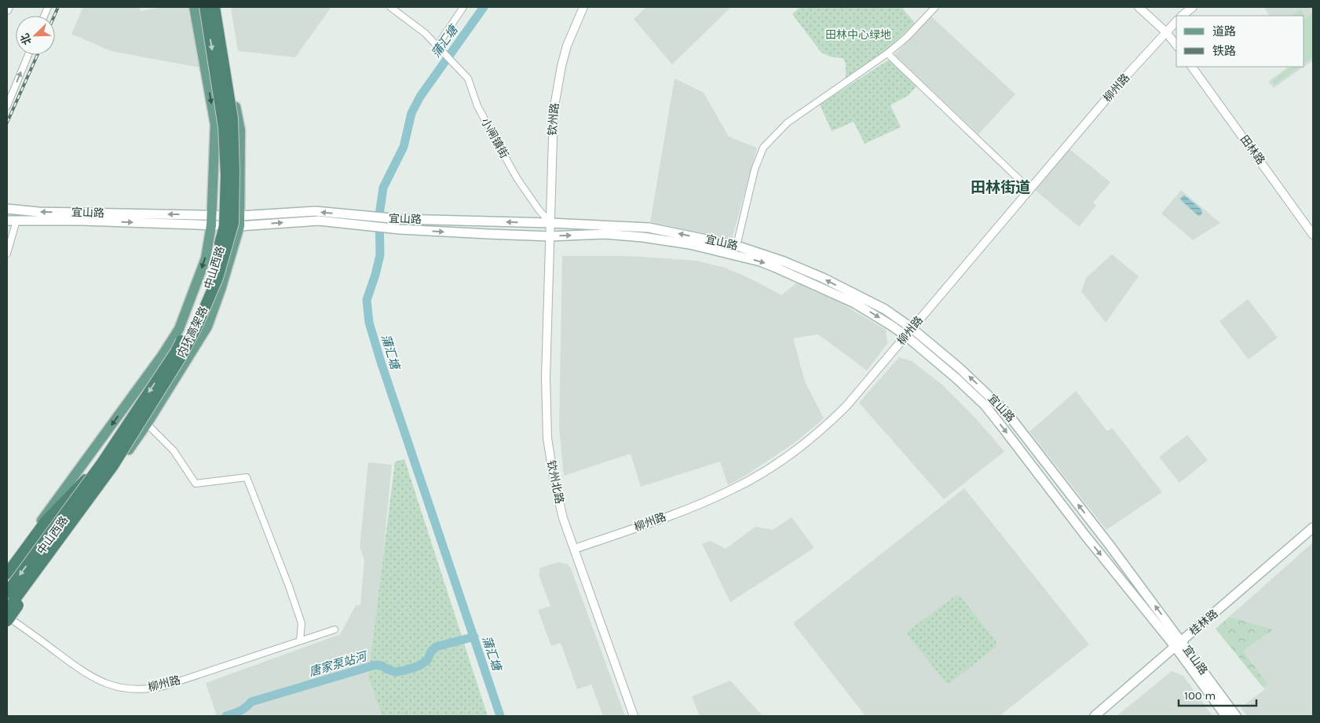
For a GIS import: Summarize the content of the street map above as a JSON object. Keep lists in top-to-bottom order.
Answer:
{
  "streets": {
    "highway": ["内环高架路"],
    "main road": ["宜山路", "中山西路", "桂林路"],
    "street": [
      "柳州路",
      "钦州路",
      "小闸镇街",
      "田林路",
      "钦州北路"
    ]
  },
  "crossings": [
    ["柳州路", "宜山路"],
    ["柳州路", "中山西路"],
    ["柳州路", "钦州北路"],
    ["钦州路", "小闸镇街"],
    ["钦州路", "宜山路"],
    ["钦州路", "钦州北路"],
    ["小闸镇街", "宜山路"],
    ["宜山路", "中山西路"],
    ["宜山路", "钦州北路"],
    ["宜山路", "桂林路"],
    ["中山西路", "内环高架路"]
  ],
  "districts": ["田林街道"],
  "water": ["蒲汇塘", "唐家泵站河"],
  "parks": ["田林中心绿地"],
  "legend": ["道路", "铁路"],
  "scale_bar": "100 m",
  "north": "bottom left"
}
